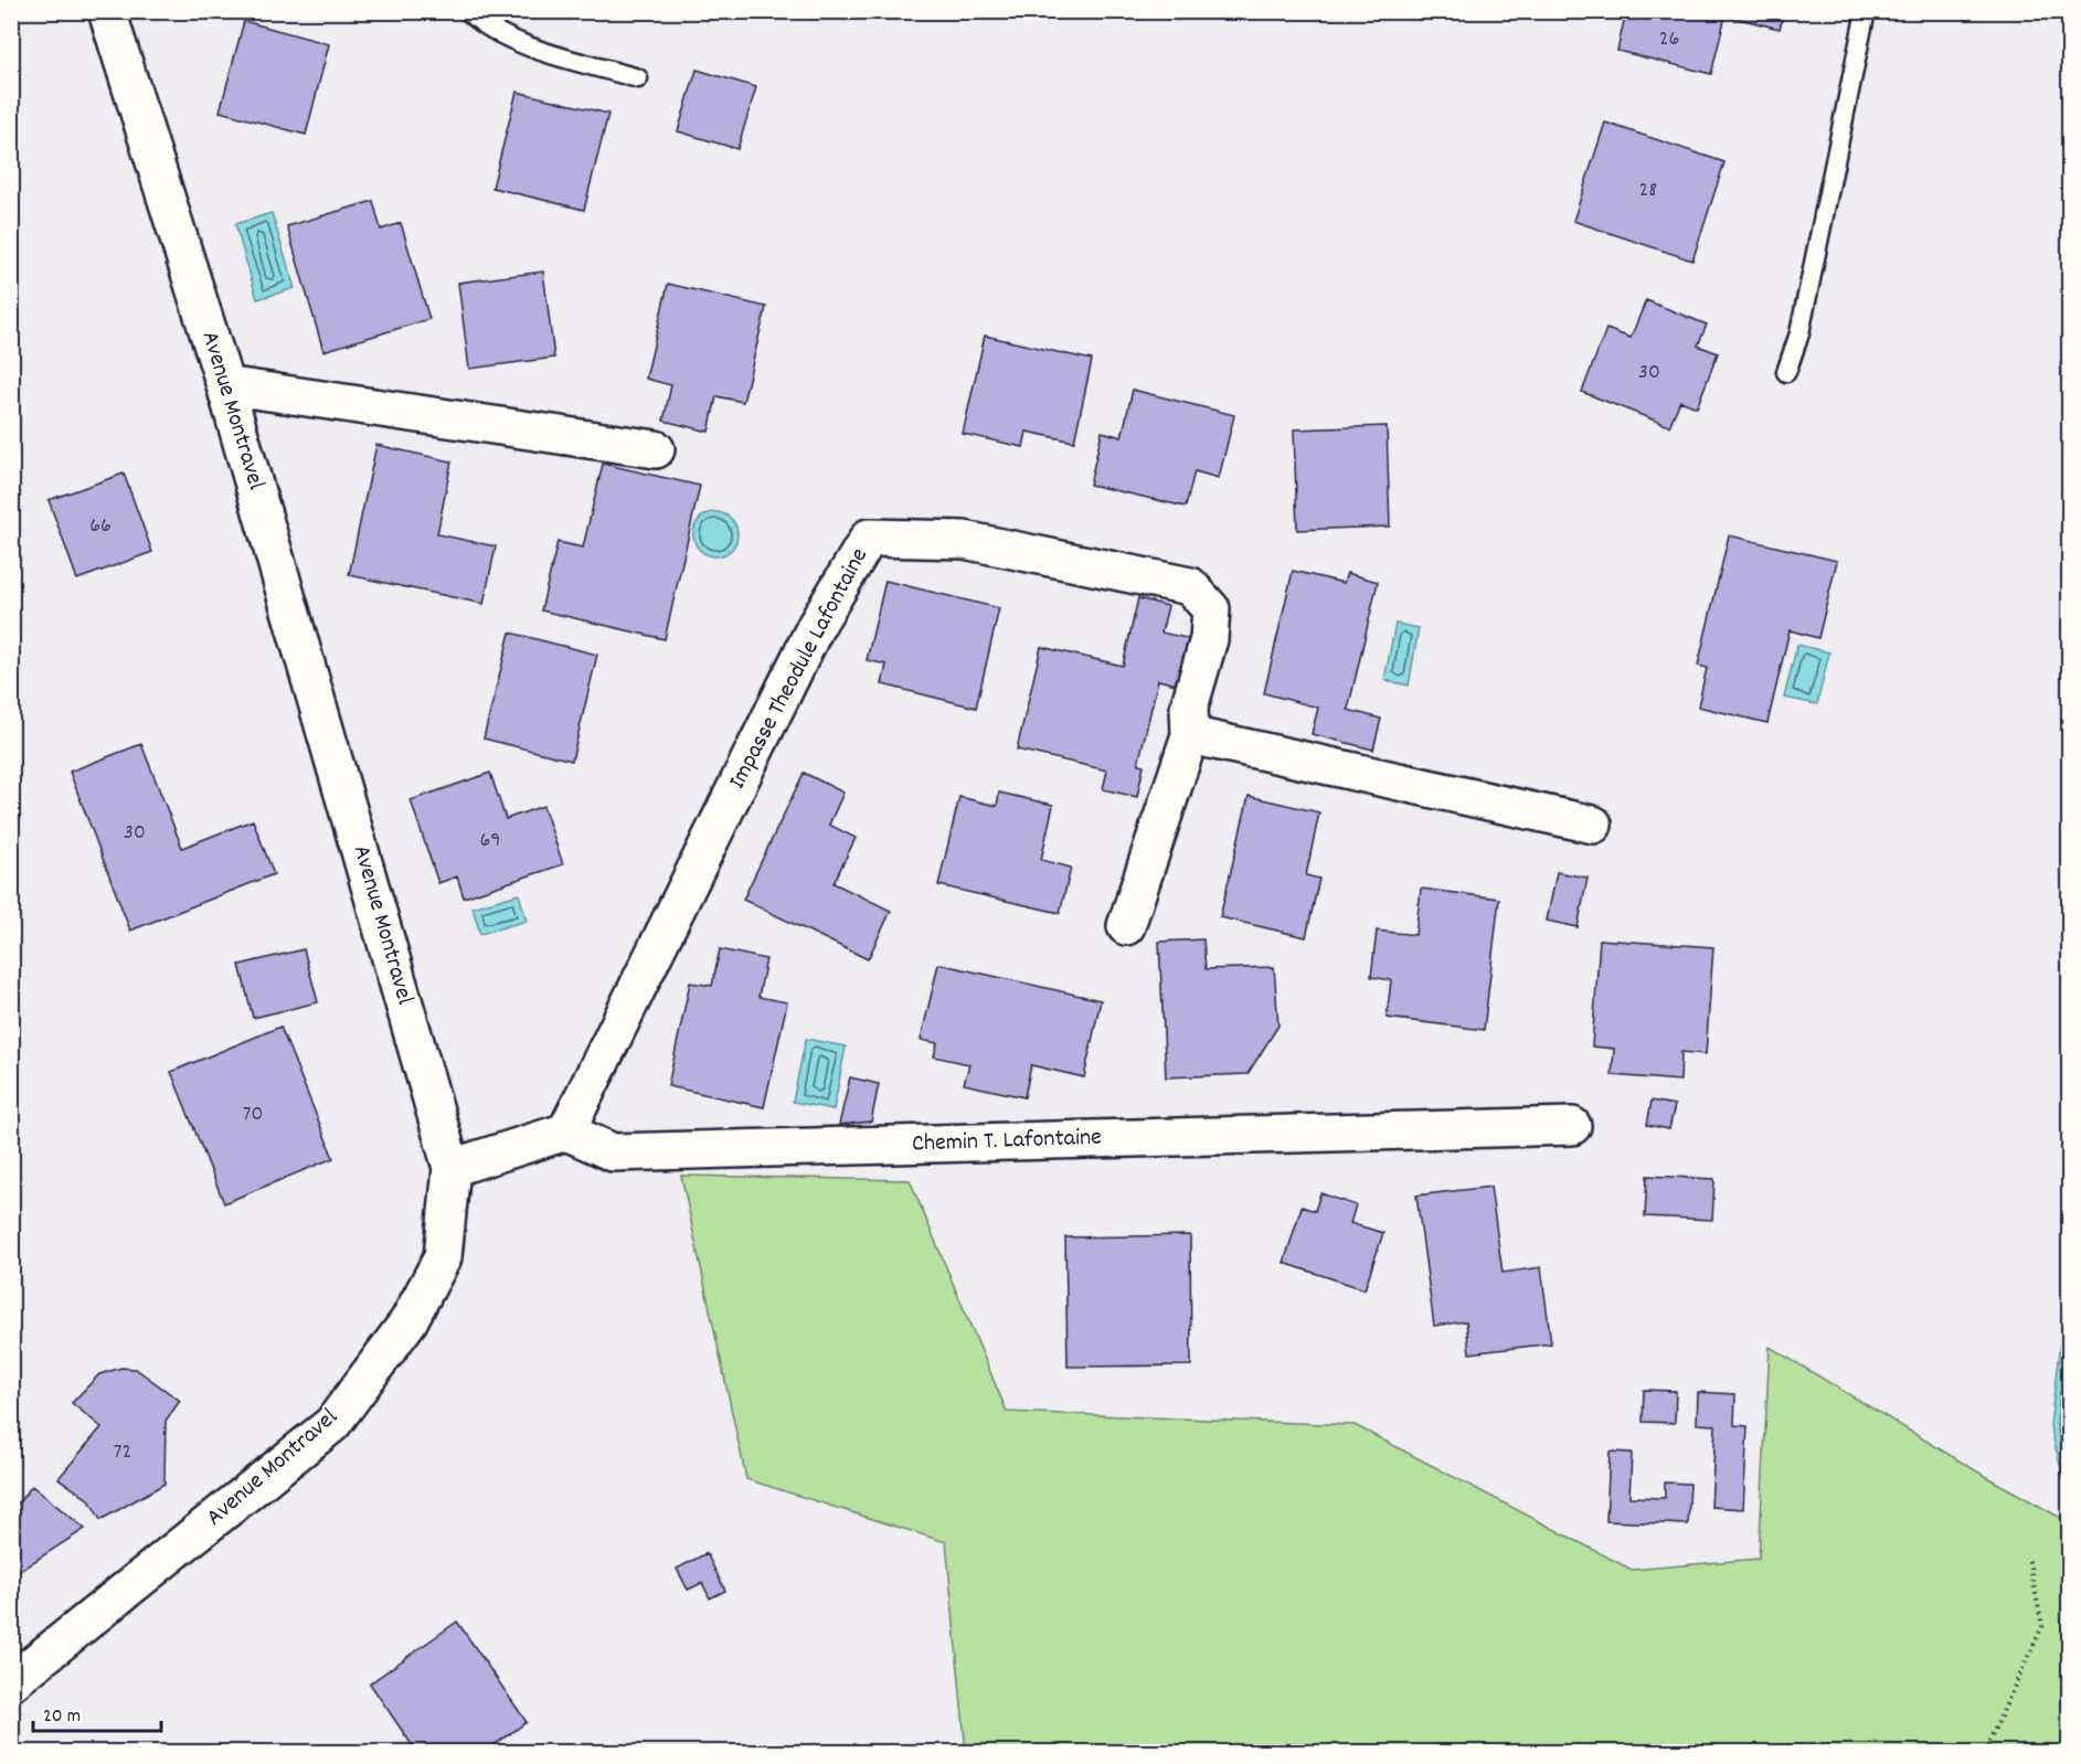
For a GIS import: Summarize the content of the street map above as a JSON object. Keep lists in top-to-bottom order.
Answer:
{
  "streets": {
    "street": ["Avenue Montravel", "Impasse Theodule Lafontaine", "Chemin T. Lafontaine"]
  },
  "crossings": [
    ["Impasse Theodule Lafontaine", "Chemin T. Lafontaine"]
  ],
  "house_numbers": [
    "26",
    "28",
    "30",
    "66",
    "30",
    "69",
    "70",
    "72"
  ],
  "scale_bar": "20 m"
}
